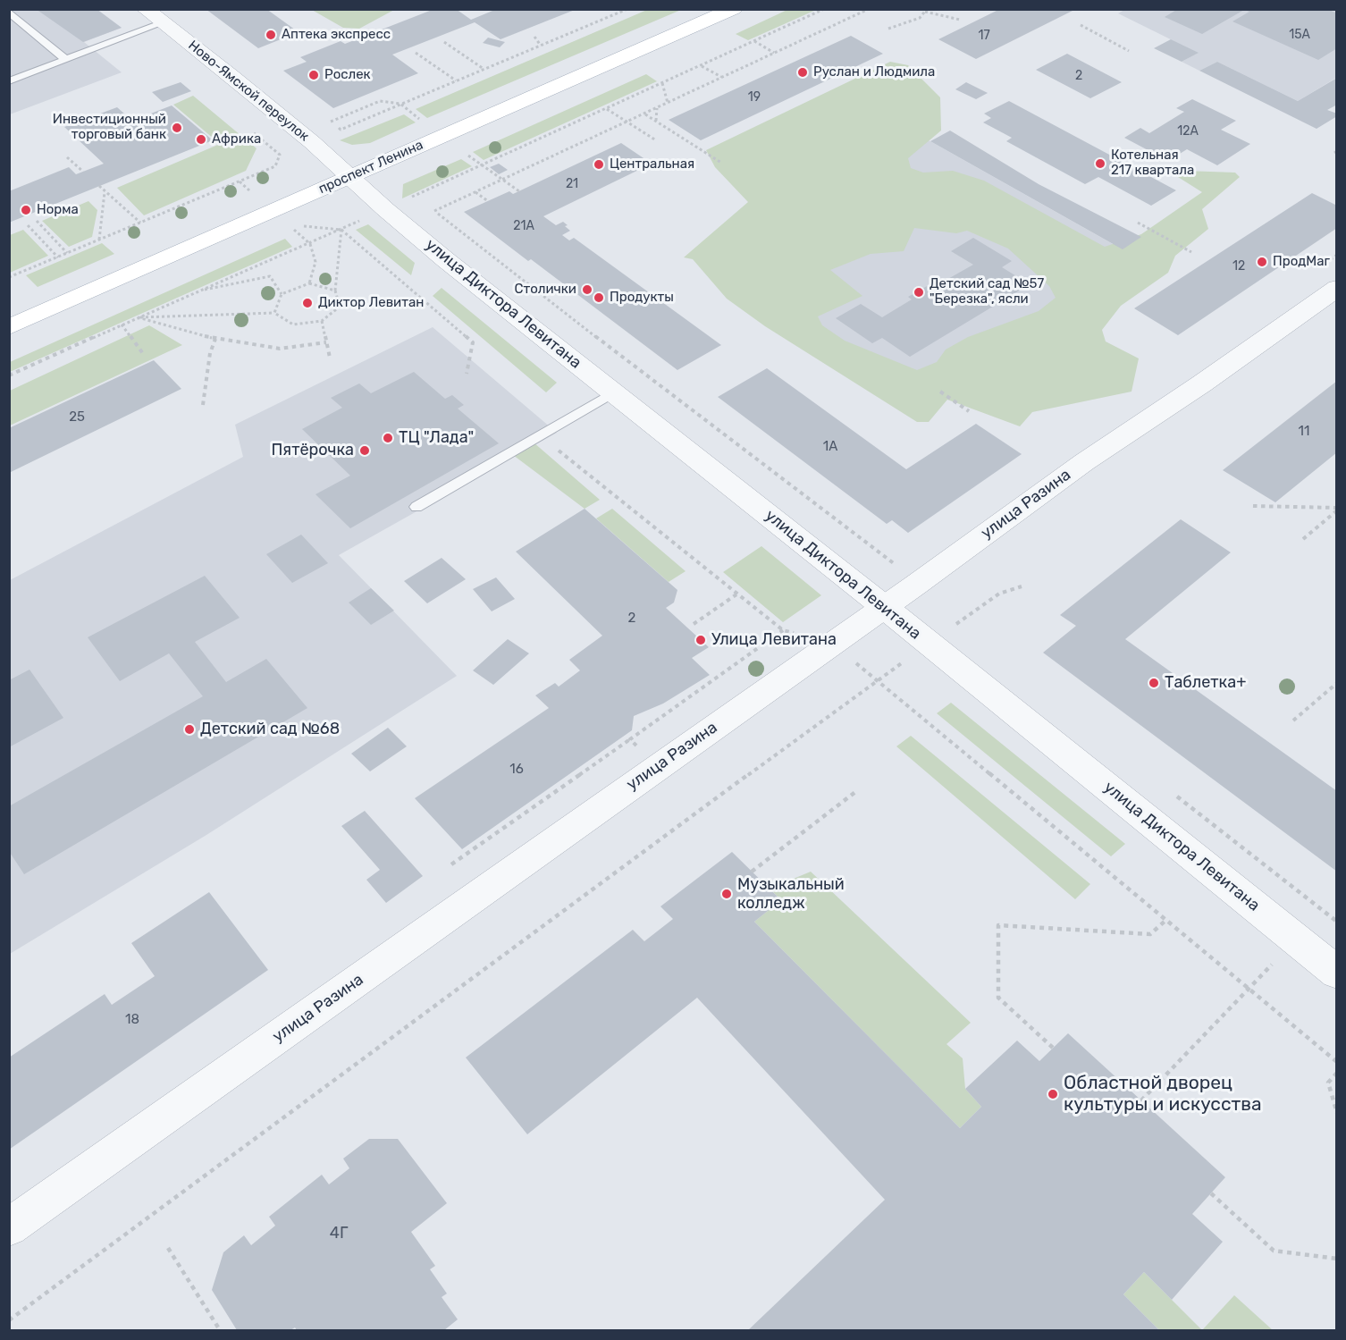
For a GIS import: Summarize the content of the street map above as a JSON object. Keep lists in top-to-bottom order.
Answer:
{
  "streets": {
    "main road": ["проспект Ленина"],
    "street": ["Ново-Ямской переулок", "улица Диктора Левитана", "улица Разина"]
  },
  "crossings": [
    ["Ново-Ямской переулок", "проспект Ленина"],
    ["Ново-Ямской переулок", "улица Диктора Левитана"],
    ["проспект Ленина", "улица Диктора Левитана"],
    ["улица Диктора Левитана", "улица Разина"]
  ],
  "places": [
    "Аптека экспресс",
    "Руслан и Людмила",
    "Рослек",
    "Инвестиционный торговый банк",
    "Африка",
    "Котельная 217 квартала",
    "Центральная",
    "Норма",
    "ПродМаг",
    "Столички",
    "Детский сад №57 \"Березка\", ясли",
    "Продукты",
    "Диктор Левитан",
    "ТЦ \"Лада\"",
    "Пятёрочка",
    "Улица Левитана",
    "Таблетка+",
    "Детский сад №68",
    "Музыкальный колледж",
    "Областной дворец культуры и искусства"
  ],
  "house_numbers": [
    "15А",
    "17",
    "2",
    "19",
    "12А",
    "21",
    "21А",
    "12",
    "25",
    "11",
    "1А",
    "2",
    "16",
    "18",
    "4Г"
  ]
}
